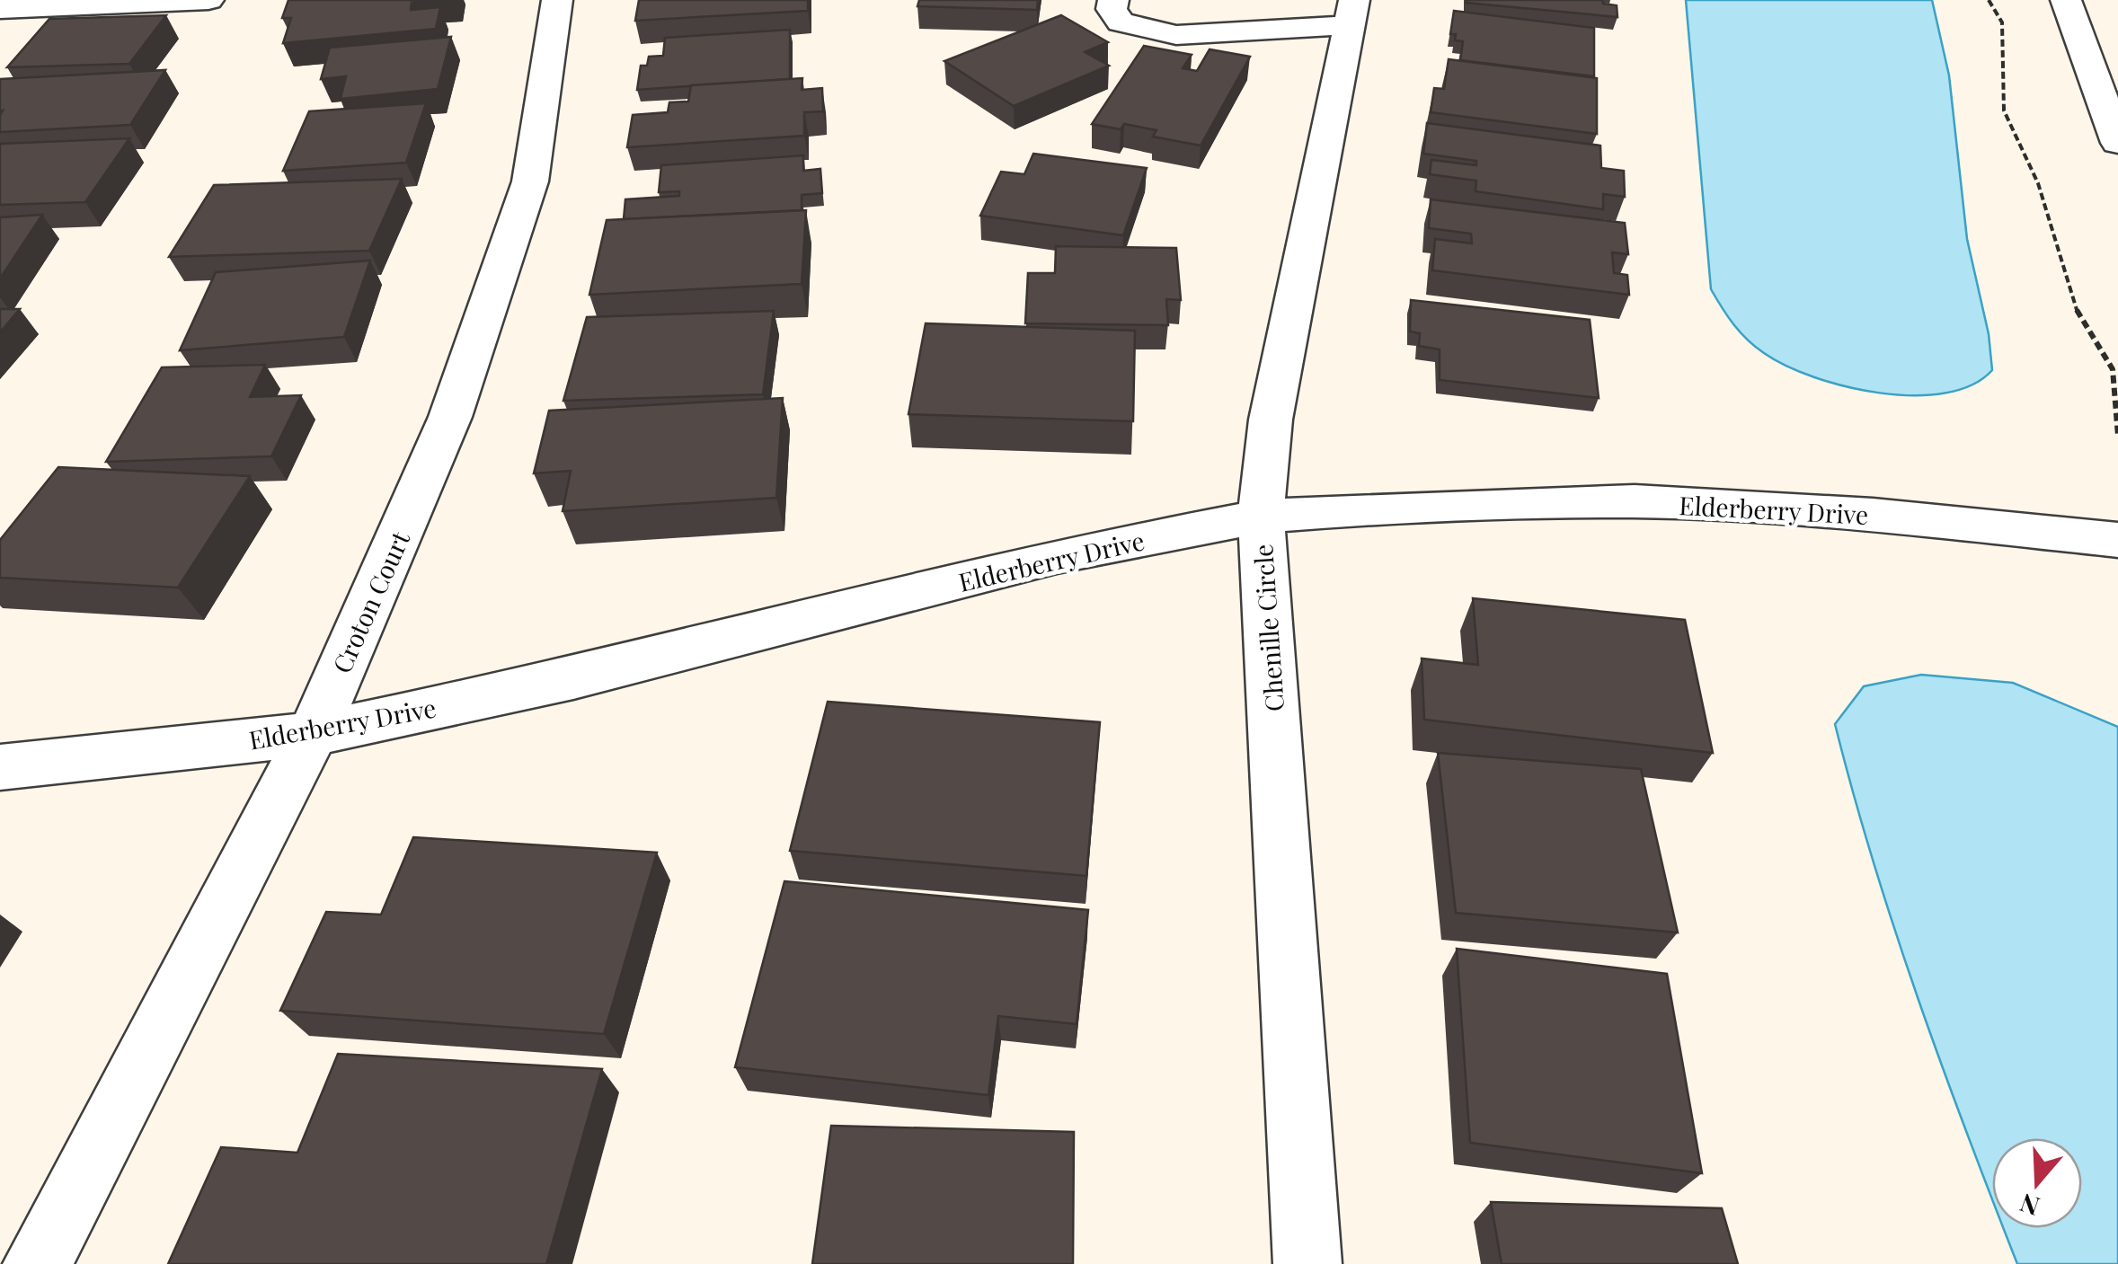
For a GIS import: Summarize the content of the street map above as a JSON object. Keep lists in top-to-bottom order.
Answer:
{
  "streets": {
    "street": ["Elderberry Drive", "Croton Court", "Chenille Circle"]
  },
  "crossings": [
    ["Elderberry Drive", "Croton Court"],
    ["Elderberry Drive", "Chenille Circle"]
  ],
  "north": "bottom"
}
